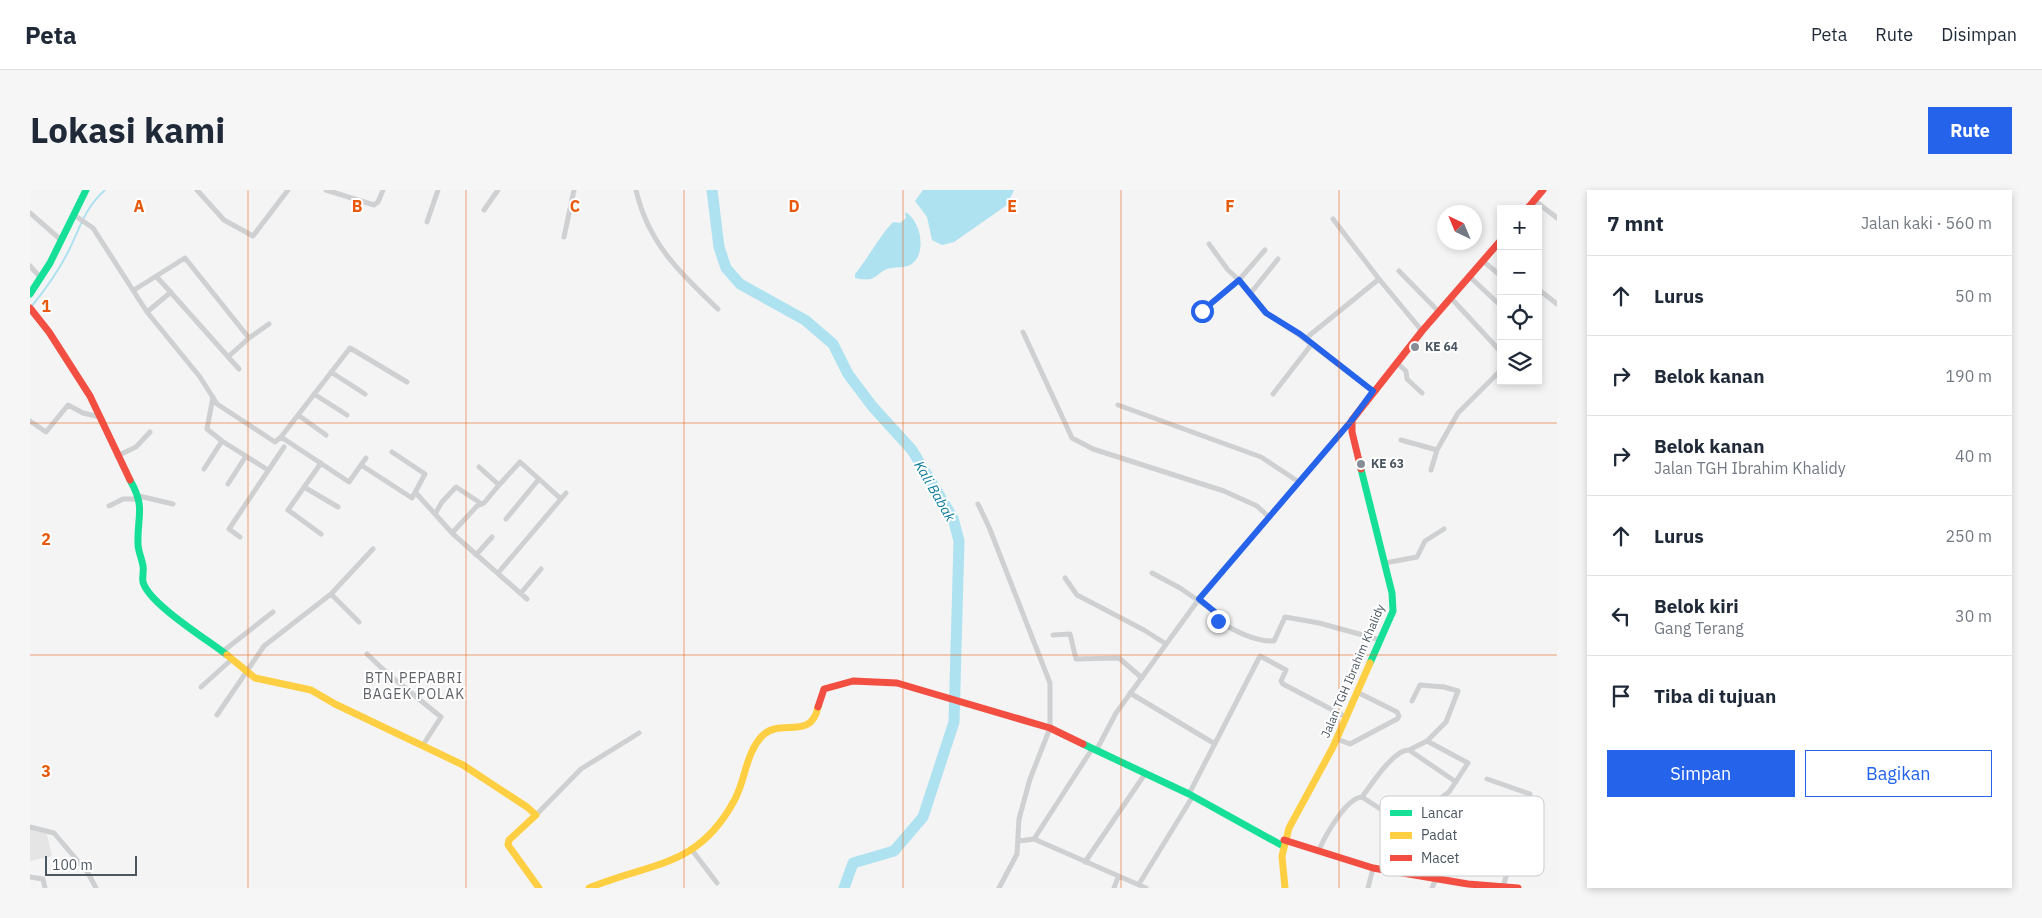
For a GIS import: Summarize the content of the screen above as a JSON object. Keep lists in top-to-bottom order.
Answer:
{
  "streets": {
    "street": ["Jalan TGH Ibrahim Khalidy"]
  },
  "districts": ["BTN PEPABRI BAGEK POLAK"],
  "water": ["Kali Babak"],
  "places": ["KE 64", "KE 63"],
  "legend": ["Lancar", "Padat", "Macet"],
  "scale_bar": "100 m",
  "north": "top left",
  "page": {
    "header": "Peta",
    "nav": ["Peta", "Rute", "Disimpan"],
    "title": "Lokasi kami",
    "buttons": [
      "Rute",
      ["Simpan", "Bagikan"]
    ],
    "heading": ["7 mnt", "Jalan kaki · 560 m"],
    "map_buttons": ["+", "−"],
    "list": [
      ["Lurus", "50 m"],
      ["Belok kanan", "190 m"],
      ["Belok kanan", "Jalan TGH Ibrahim Khalidy", "40 m"],
      ["Lurus", "250 m"],
      ["Belok kiri", "Gang Terang", "30 m"],
      "Tiba di tujuan"
    ],
    "scale": "100 m"
  },
  "grid": {
    "columns": [
      "A",
      "B",
      "C",
      "D",
      "E",
      "F"
    ],
    "rows": ["1", "2", "3"]
  }
}
